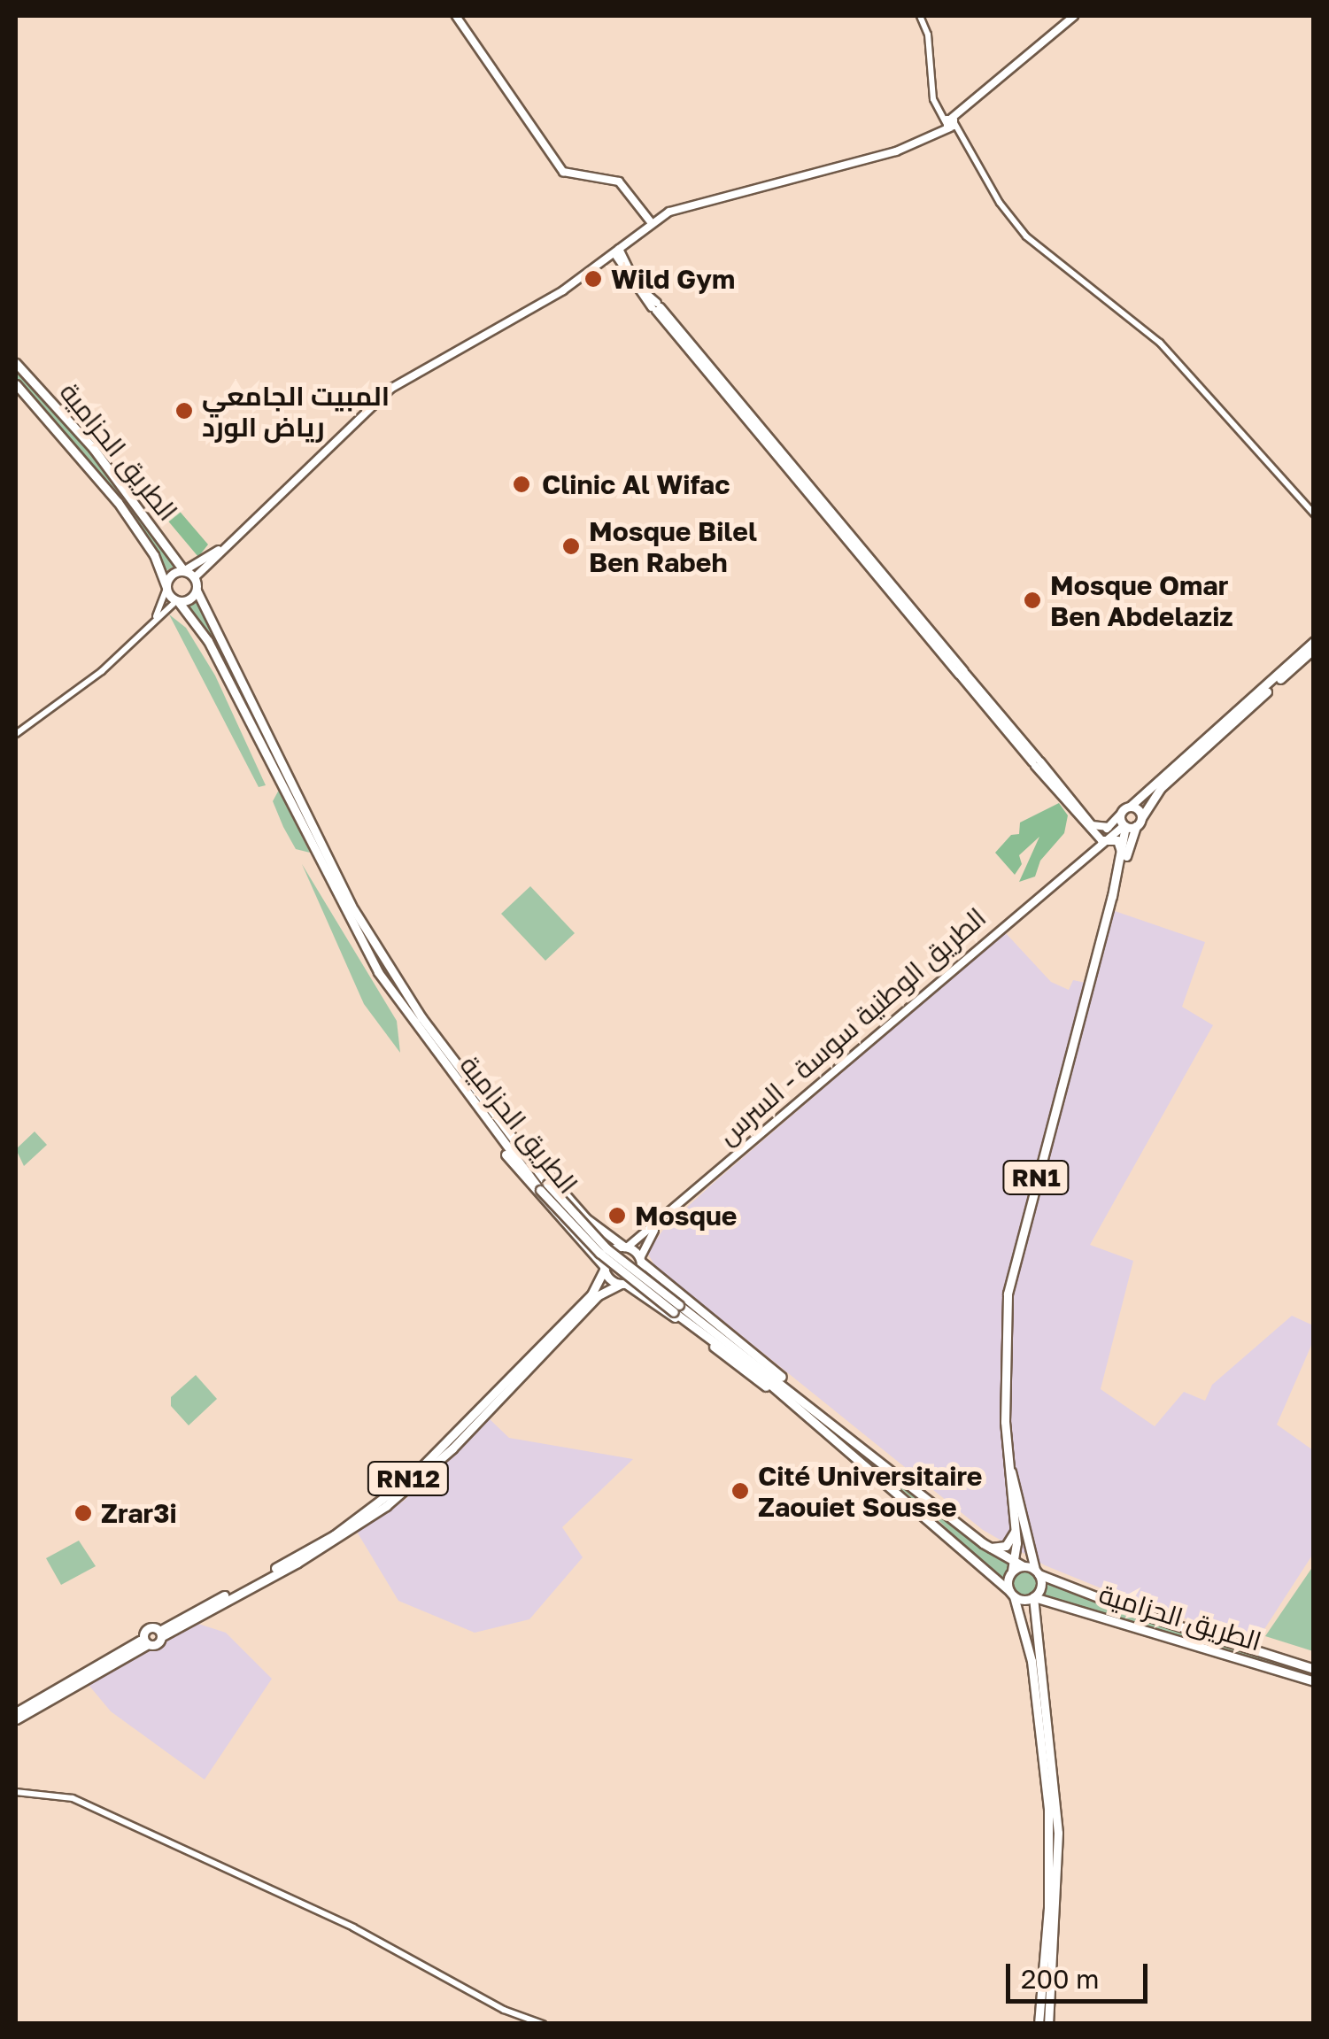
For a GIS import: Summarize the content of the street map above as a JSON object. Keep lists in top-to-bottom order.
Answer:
{
  "streets": {
    "main road": [
      "الطريق الحزامية",
      "الطريق الوطنية سوسة - السرس",
      "RN1",
      "RN12"
    ]
  },
  "crossings": [
    ["الطريق الحزامية", "RN1"],
    ["الطريق الوطنية سوسة - السرس", "RN1"],
    ["الطريق الوطنية سوسة - السرس", "RN12"]
  ],
  "places": [
    "Wild Gym",
    "المبيت الجامعي رياض الورد",
    "Clinic Al Wifac",
    "Mosque Bilel Ben Rabeh",
    "Mosque Omar Ben Abdelaziz",
    "Mosque",
    "Cité Universitaire Zaouiet Sousse",
    "Zrar3i"
  ],
  "scale_bar": "200 m"
}
